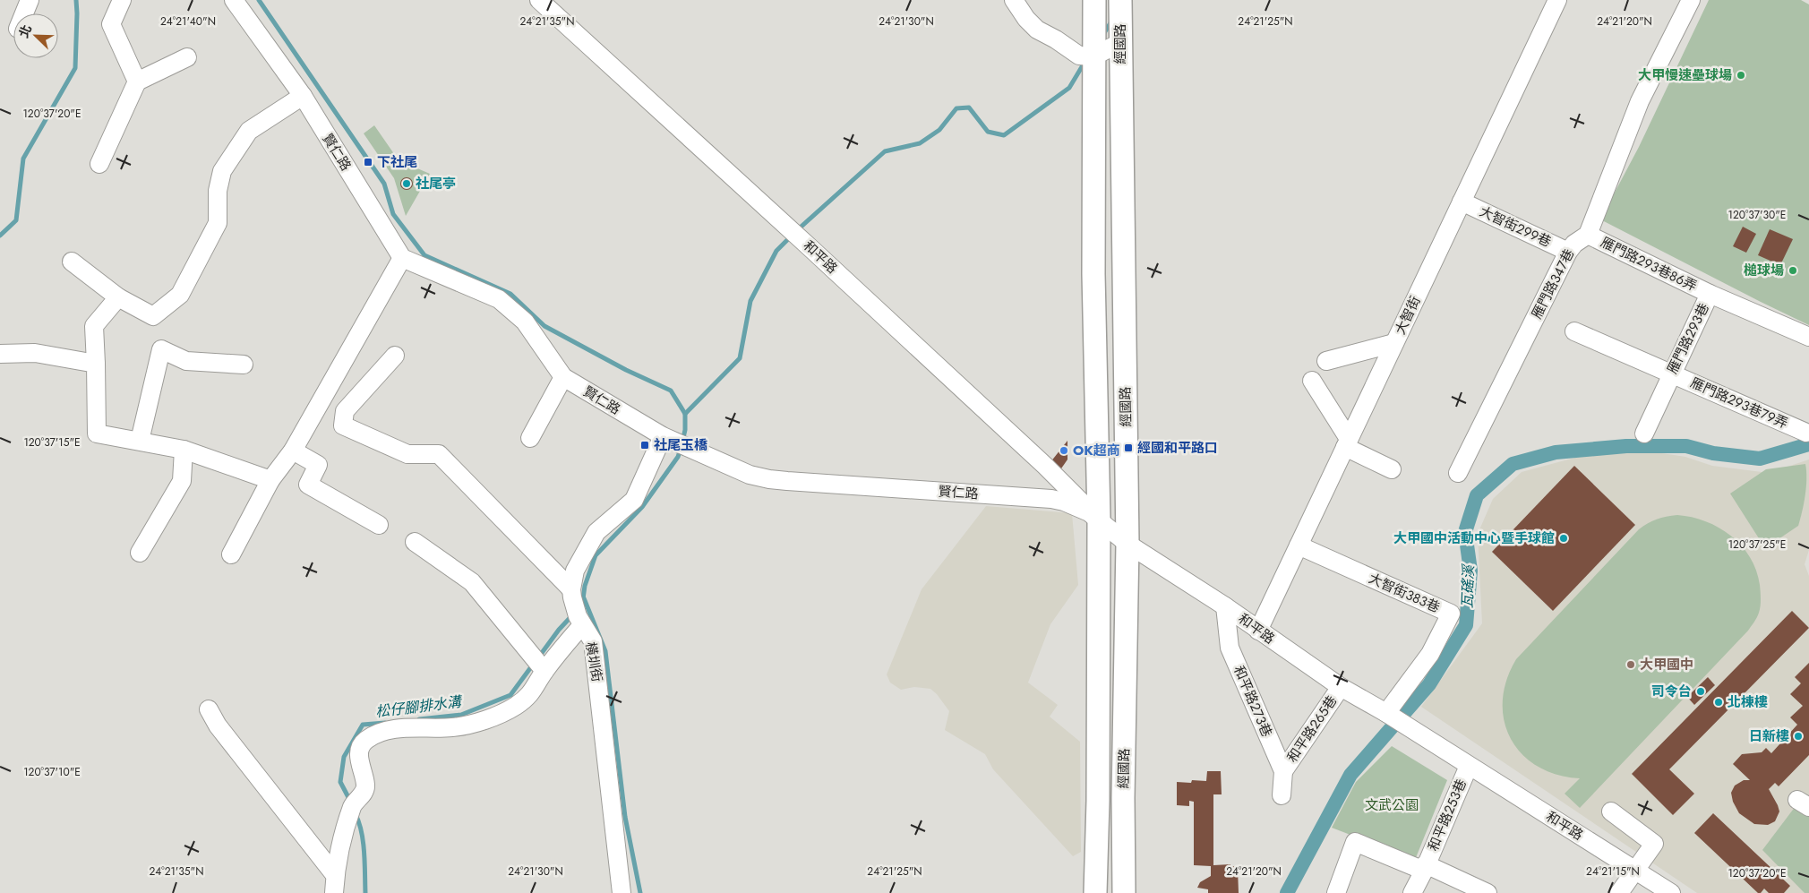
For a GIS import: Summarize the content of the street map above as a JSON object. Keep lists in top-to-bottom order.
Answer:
{
  "streets": {
    "main road": ["經國路"],
    "street": [
      "賢仁路",
      "大智街299巷",
      "和平路",
      "雁門路293巷86弄",
      "雁門路347巷",
      "大智街",
      "雁門路293巷",
      "雁門路293巷79弄",
      "大智街383巷",
      "橫圳街",
      "和平路273巷",
      "和平路265巷",
      "和平路253巷"
    ]
  },
  "crossings": [
    ["經國路", "賢仁路"],
    ["經國路", "和平路"],
    ["賢仁路", "和平路"],
    ["大智街299巷", "雁門路347巷"],
    ["大智街299巷", "大智街"],
    ["和平路", "大智街"],
    ["和平路", "大智街383巷"],
    ["和平路", "和平路273巷"],
    ["和平路", "和平路265巷"],
    ["和平路", "和平路253巷"],
    ["雁門路293巷86弄", "雁門路347巷"],
    ["雁門路293巷86弄", "雁門路293巷"],
    ["大智街", "大智街383巷"],
    ["雁門路293巷", "雁門路293巷79弄"],
    ["和平路273巷", "和平路265巷"]
  ],
  "water": ["瓦磘溪", "松仔腳排水溝"],
  "parks": ["文武公園"],
  "places": {
    "other": [
      "大甲慢速壘球場",
      "社尾亭",
      "槌球場",
      "OK超商",
      "大甲國中活動中心暨手球館",
      "大甲國中",
      "司令台",
      "北棟樓",
      "日新樓"
    ],
    "transit": ["下社尾", "社尾玉橋", "經國和平路口"]
  },
  "north": "top left",
  "coordinates": [
    "24°21'40\"N",
    "24°21'35\"N",
    "24°21'30\"N",
    "24°21'25\"N",
    "24°21'20\"N",
    "120°37'20\"E",
    "120°37'30\"E",
    "120°37'15\"E",
    "120°37'25\"E",
    "120°37'10\"E",
    "24°21'15\"N"
  ]
}
